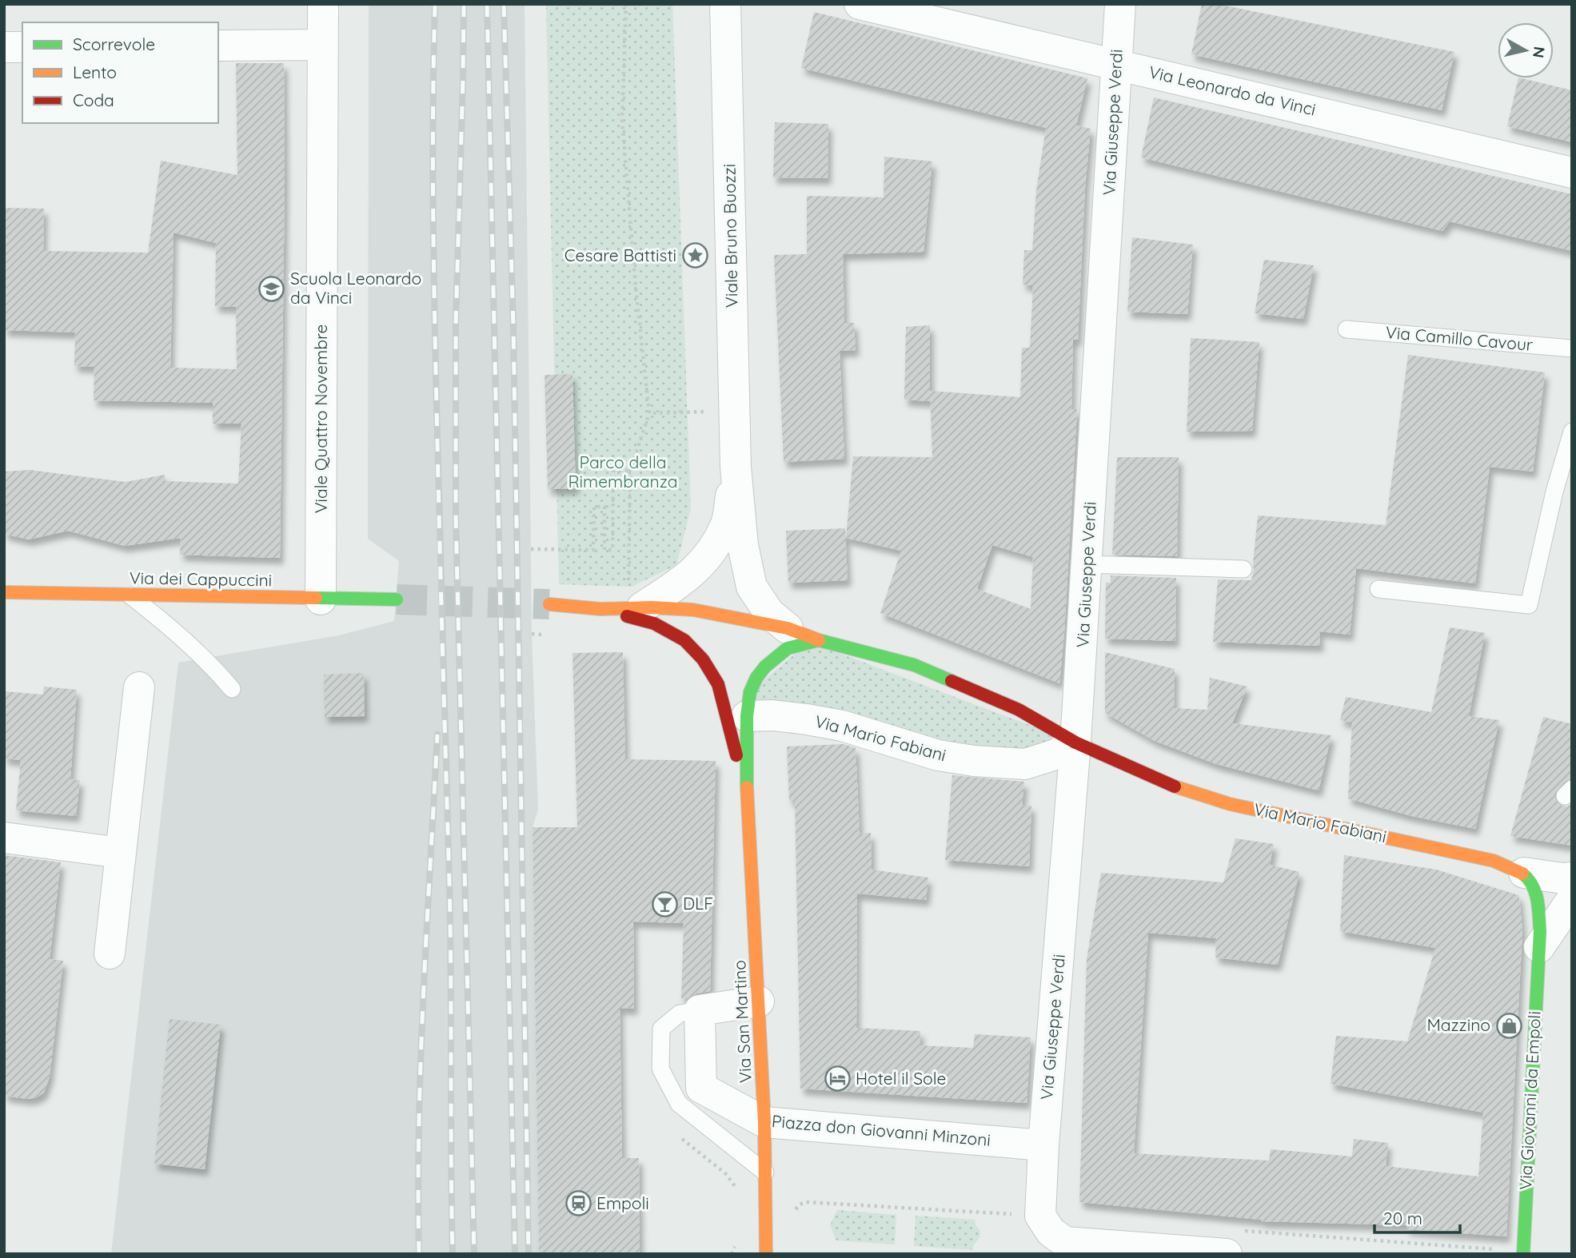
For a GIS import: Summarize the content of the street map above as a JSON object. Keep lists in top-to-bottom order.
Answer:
{
  "streets": {
    "main road": [
      "Via dei Cappuccini",
      "Via Mario Fabiani",
      "Via San Martino",
      "Via Giovanni da Empoli"
    ],
    "street": [
      "Via Leonardo da Vinci",
      "Via Giuseppe Verdi",
      "Viale Bruno Buozzi",
      "Viale Quattro Novembre",
      "Piazza don Giovanni Minzoni"
    ],
    "lane": ["Via Camillo Cavour"]
  },
  "crossings": [
    ["Via Leonardo da Vinci", "Via Giuseppe Verdi"],
    ["Via Giuseppe Verdi", "Via Mario Fabiani"],
    ["Via Giuseppe Verdi", "Piazza don Giovanni Minzoni"],
    ["Viale Quattro Novembre", "Via dei Cappuccini"],
    ["Via Mario Fabiani", "Via Giovanni da Empoli"],
    ["Via San Martino", "Piazza don Giovanni Minzoni"]
  ],
  "parks": ["Parco della Rimembranza"],
  "places": {
    "place": ["Cesare Battisti"],
    "school or university": ["Scuola Leonardo da Vinci"],
    "bar": ["DLF"],
    "shop": ["Mazzino"],
    "hotel": ["Hotel il Sole"],
    "station": ["Empoli"]
  },
  "legend": ["Scorrevole", "Lento", "Coda"],
  "scale_bar": "20 m",
  "north": "right"
}
